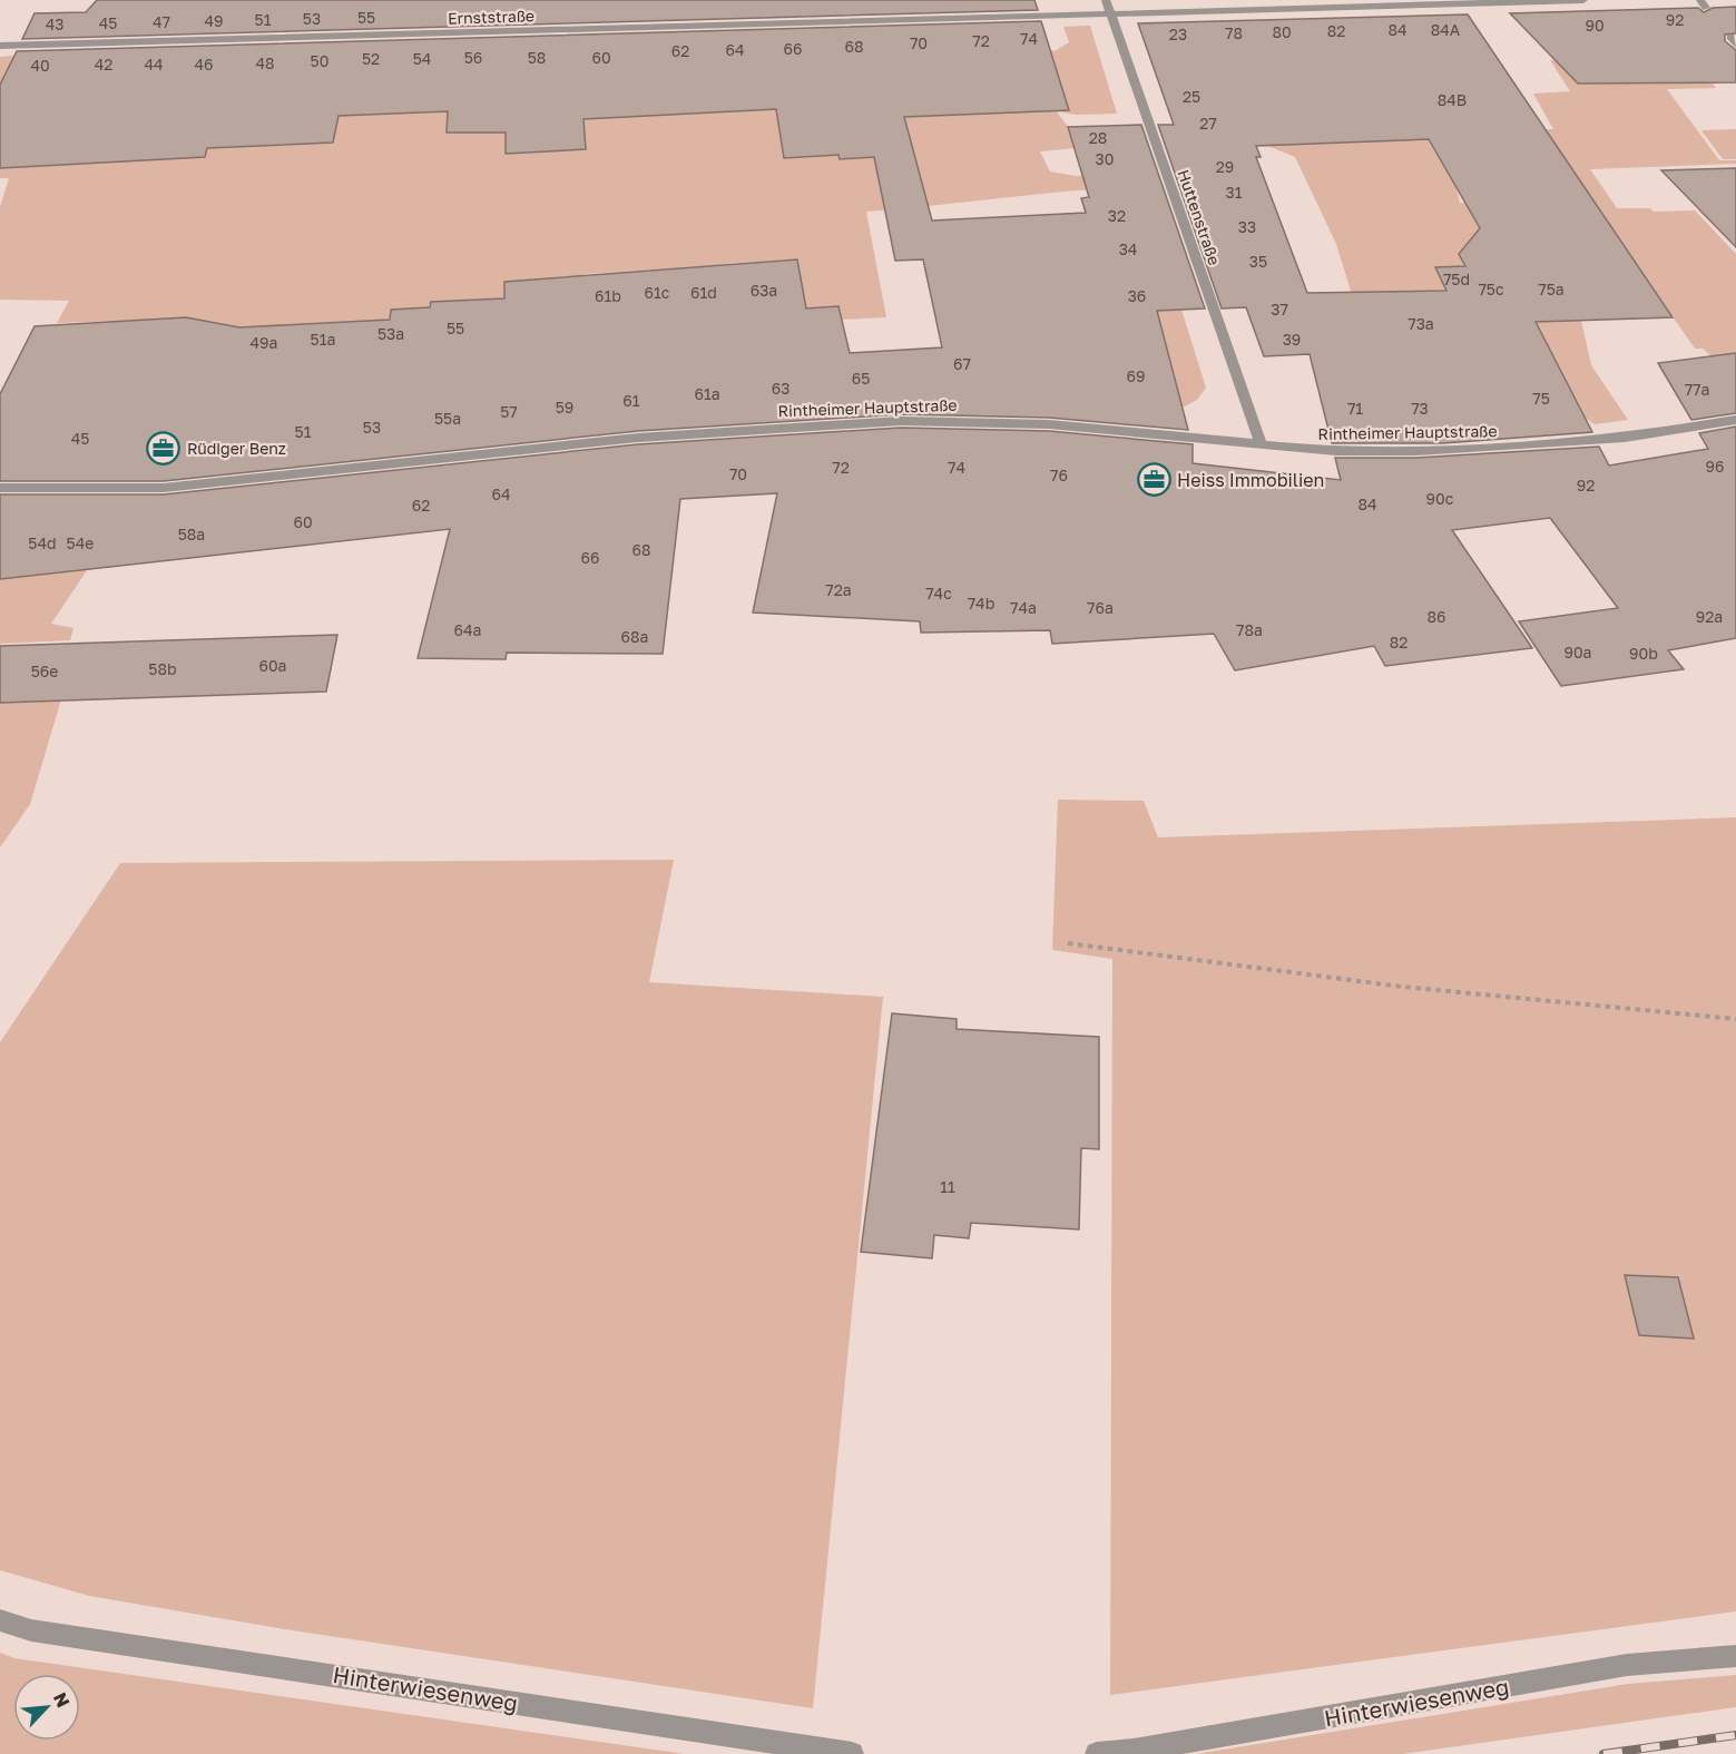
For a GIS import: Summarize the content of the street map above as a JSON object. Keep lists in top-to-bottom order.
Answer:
{
  "streets": {
    "street": [
      "Ernststraße",
      "Huttenstraße",
      "Rintheimer Hauptstraße",
      "Hinterwiesenweg"
    ]
  },
  "crossings": [
    ["Ernststraße", "Huttenstraße"],
    ["Huttenstraße", "Rintheimer Hauptstraße"]
  ],
  "places": {
    "office": ["Rüdiger Benz", "Heiss Immobilien"]
  },
  "house_numbers": [
    "55",
    "53",
    "51",
    "92",
    "49",
    "47",
    "45",
    "43",
    "90",
    "84",
    "84A",
    "82",
    "80",
    "78",
    "23",
    "74",
    "72",
    "70",
    "68",
    "66",
    "64",
    "62",
    "56",
    "58",
    "60",
    "52",
    "54",
    "50",
    "48",
    "42",
    "44",
    "46",
    "40",
    "25",
    "84B",
    "27",
    "28",
    "30",
    "29",
    "31",
    "32",
    "33",
    "34",
    "35",
    "75d",
    "75c",
    "75a",
    "63a",
    "61c",
    "61d",
    "61b",
    "36",
    "37",
    "73a",
    "55",
    "53a",
    "51a",
    "39",
    "49a",
    "67",
    "69",
    "65",
    "63",
    "77a",
    "61a",
    "75",
    "61",
    "59",
    "71",
    "73",
    "57",
    "55a",
    "53",
    "51",
    "45",
    "96",
    "72",
    "74",
    "70",
    "76",
    "92",
    "64",
    "90c",
    "84",
    "62",
    "60",
    "58a",
    "54d",
    "54e",
    "68",
    "66",
    "72a",
    "74c",
    "74b",
    "74a",
    "76a",
    "86",
    "92a",
    "64a",
    "78a",
    "68a",
    "82",
    "90a",
    "90b",
    "60a",
    "58b",
    "56e",
    "11"
  ],
  "north": "top right"
}
